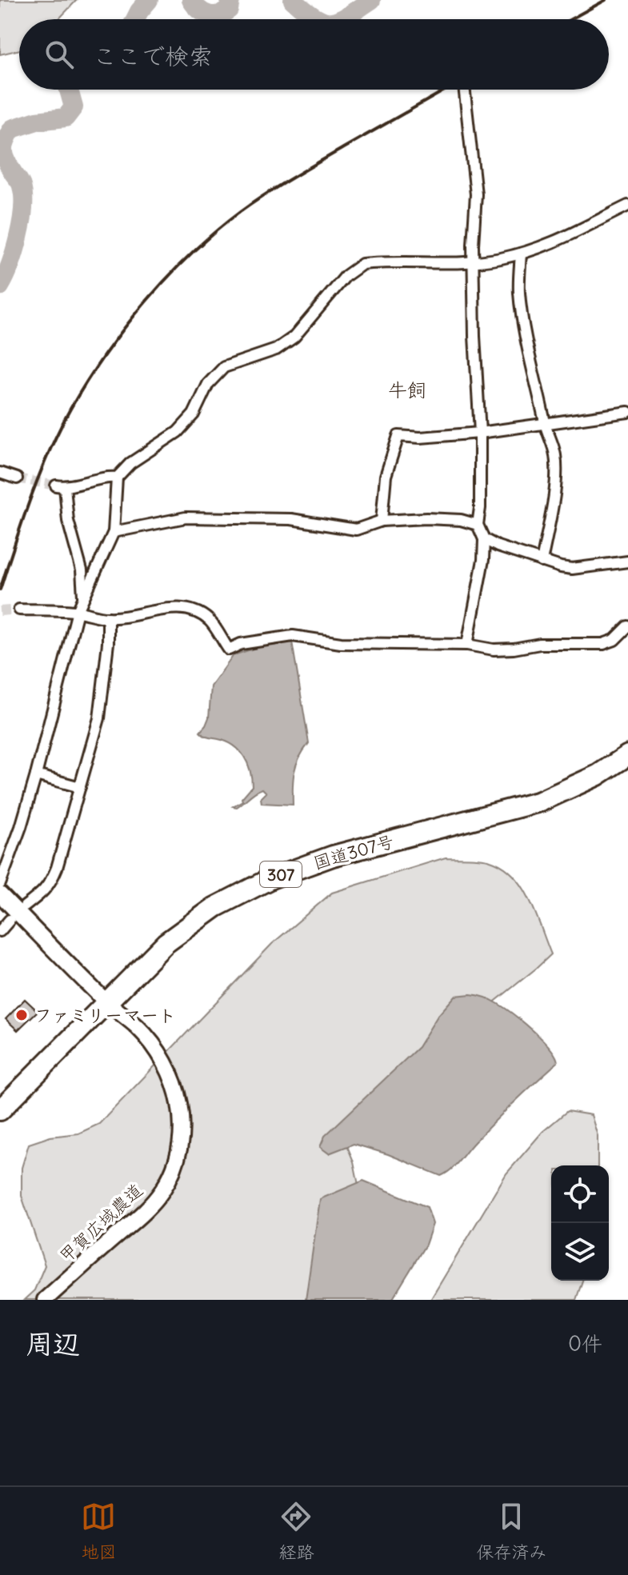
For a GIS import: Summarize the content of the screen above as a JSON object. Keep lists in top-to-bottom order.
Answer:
{
  "streets": {
    "highway": ["国道307号", "307"],
    "street": ["甲賀広域農道"]
  },
  "crossings": [
    ["国道307号", "甲賀広域農道"]
  ],
  "districts": ["牛飼"],
  "places": ["ファミリーマート"],
  "page": {
    "search": "ここで検索",
    "heading": ["周辺", "0件"],
    "nav": ["地図", "経路", "保存済み"]
  }
}
